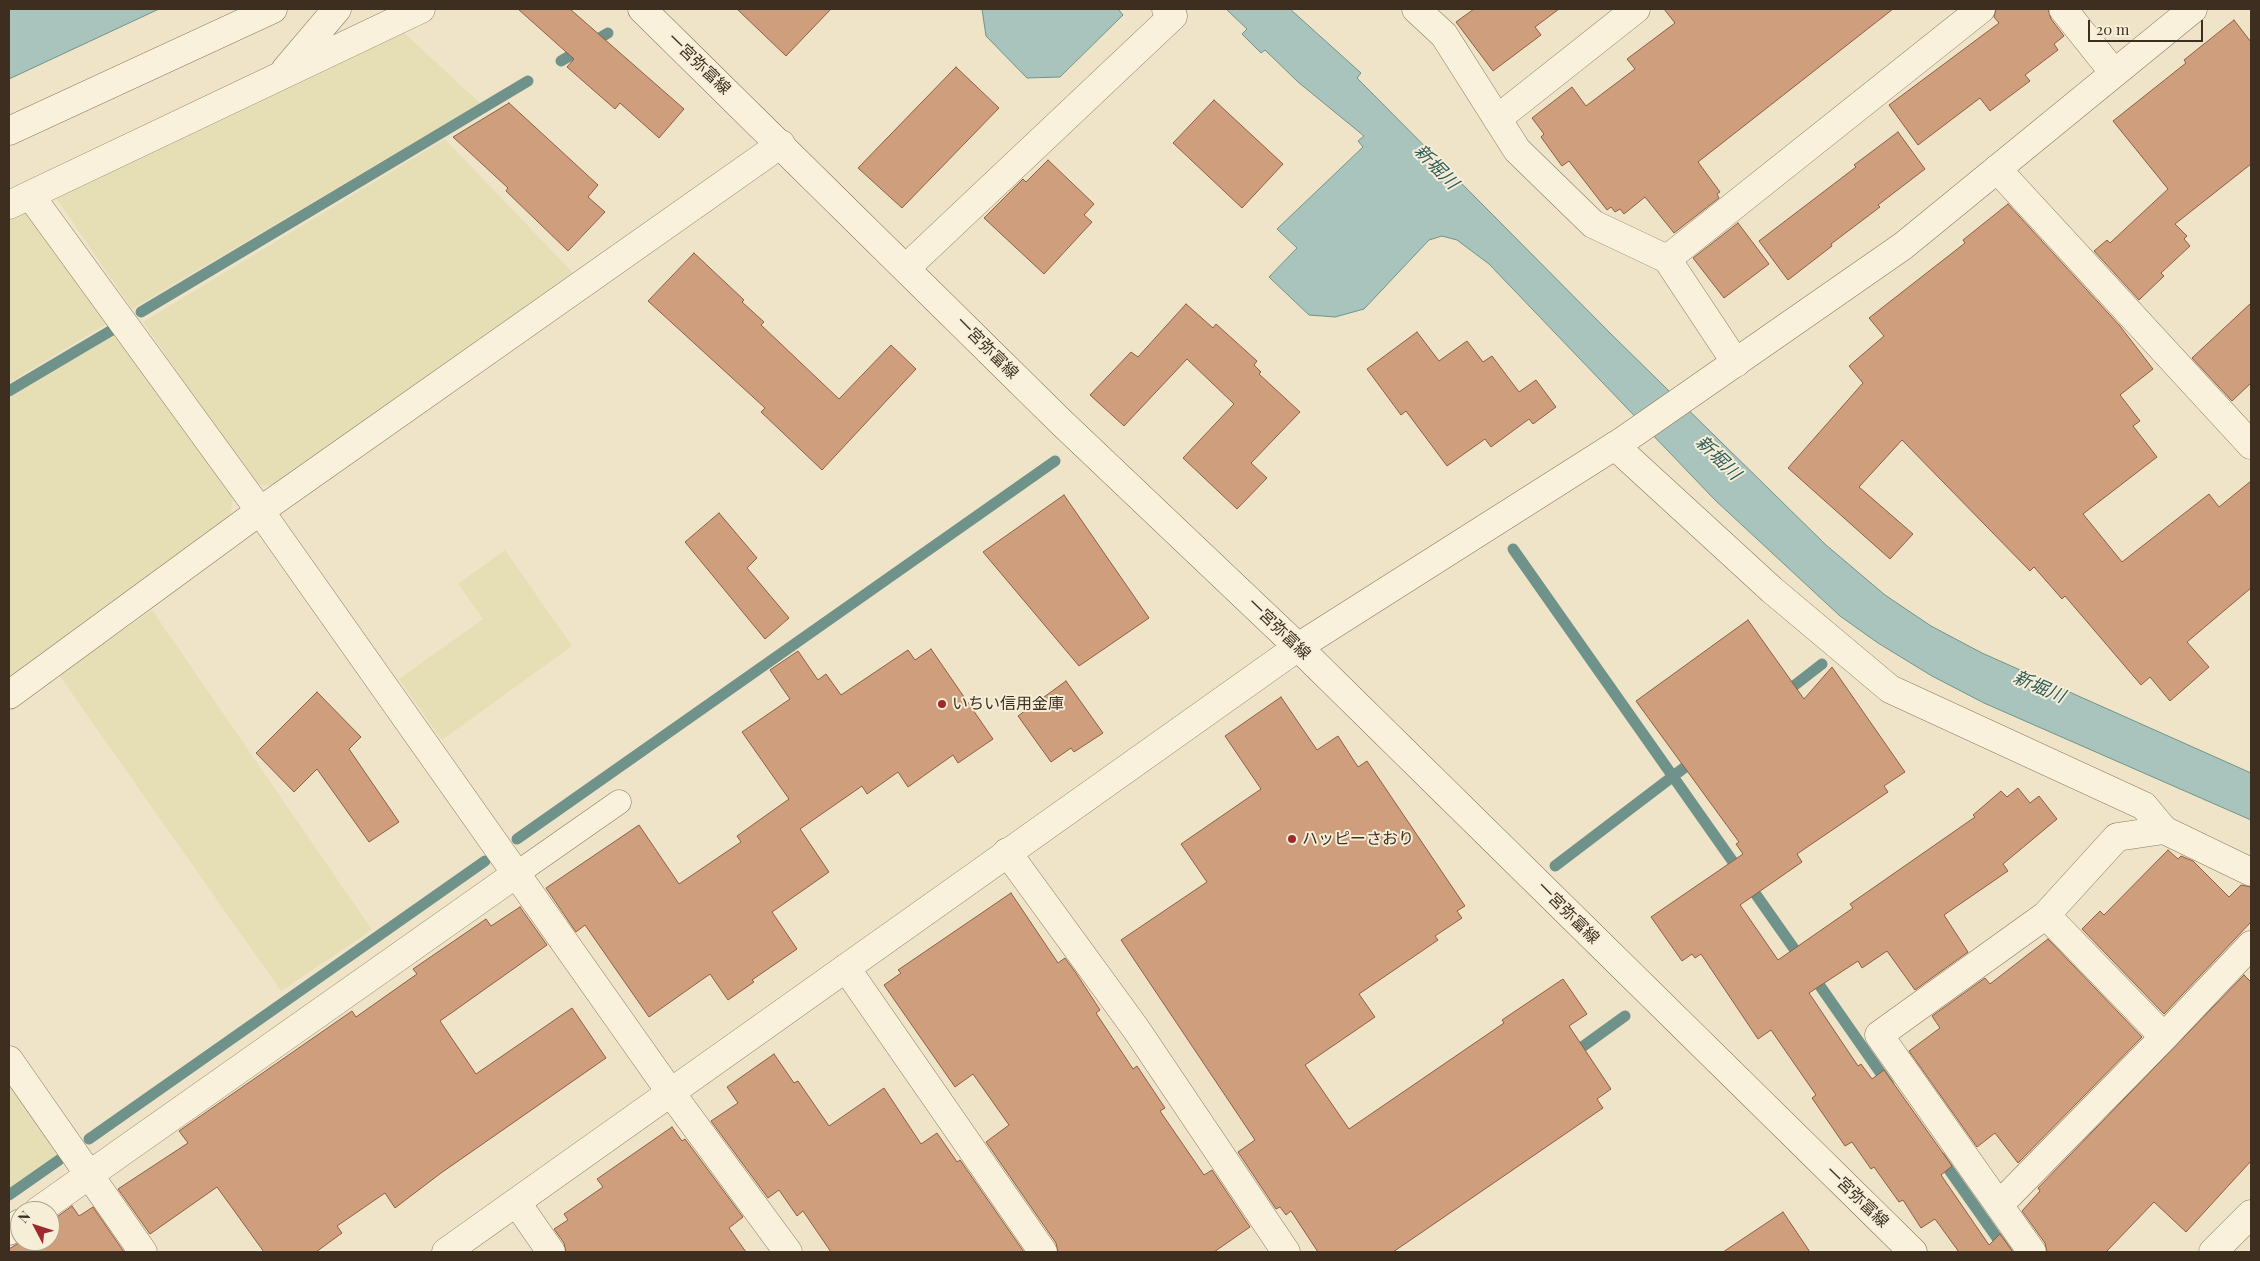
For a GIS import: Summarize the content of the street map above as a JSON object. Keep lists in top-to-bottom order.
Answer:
{
  "streets": {
    "street": ["一宮弥富線"]
  },
  "water": ["新堀川"],
  "places": ["いちい信用金庫", "ハッピーさおり"],
  "scale_bar": "20 m",
  "north": "top left"
}
